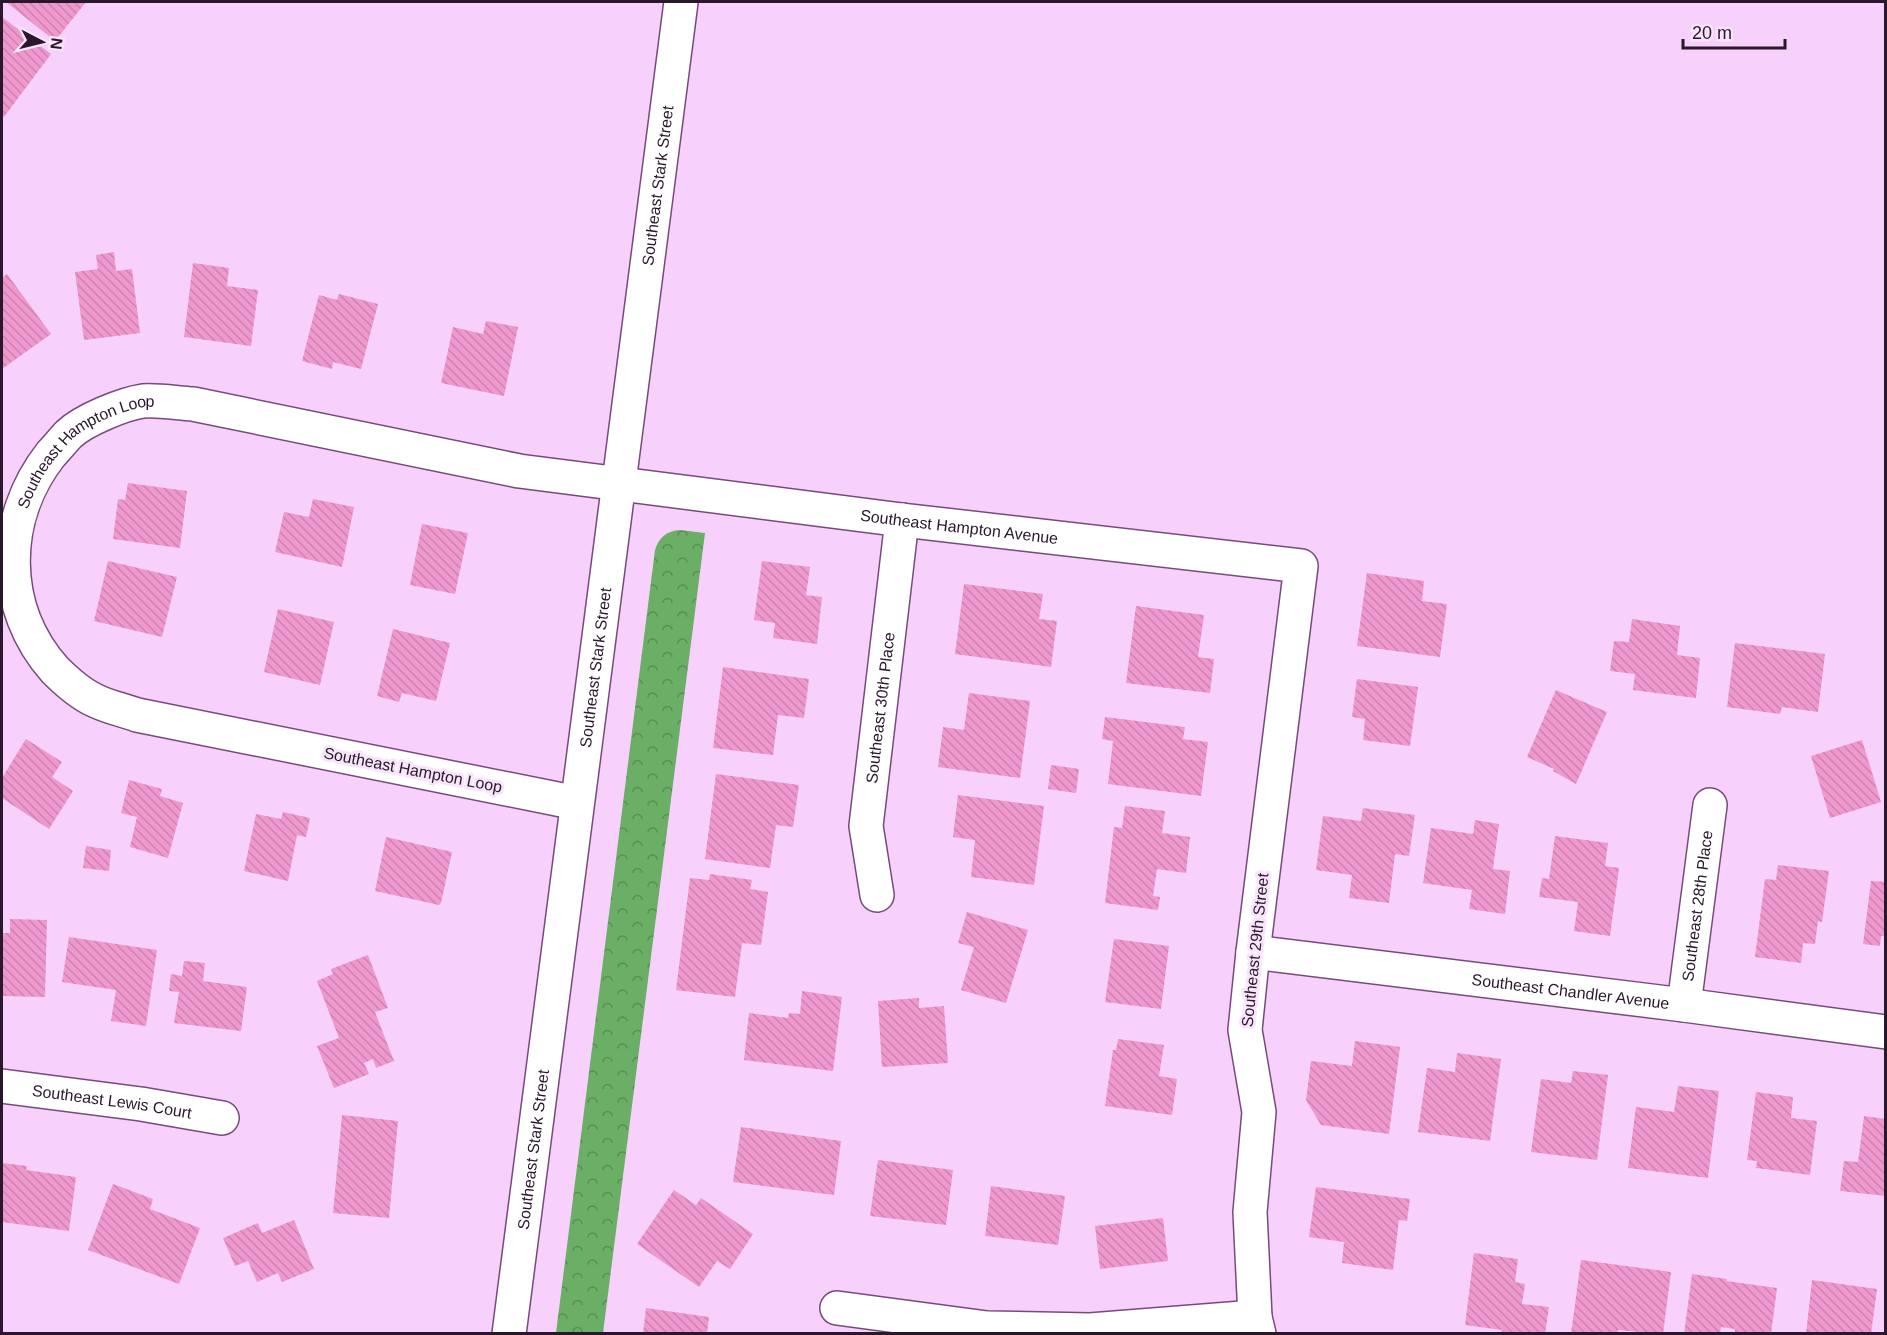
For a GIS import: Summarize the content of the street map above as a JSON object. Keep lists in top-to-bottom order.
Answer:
{
  "streets": {
    "street": [
      "Southeast Stark Street",
      "Southeast Hampton Loop",
      "Southeast Hampton Avenue",
      "Southeast 30th Place",
      "Southeast 28th Place",
      "Southeast 29th Street",
      "Southeast Chandler Avenue",
      "Southeast Lewis Court"
    ]
  },
  "crossings": [
    ["Southeast Stark Street", "Southeast Hampton Loop"],
    ["Southeast Stark Street", "Southeast Hampton Avenue"],
    ["Southeast Hampton Loop", "Southeast Hampton Avenue"],
    ["Southeast Hampton Avenue", "Southeast 30th Place"],
    ["Southeast Hampton Avenue", "Southeast 29th Street"],
    ["Southeast 28th Place", "Southeast Chandler Avenue"],
    ["Southeast 29th Street", "Southeast Chandler Avenue"]
  ],
  "scale_bar": "20 m",
  "north": "right"
}
